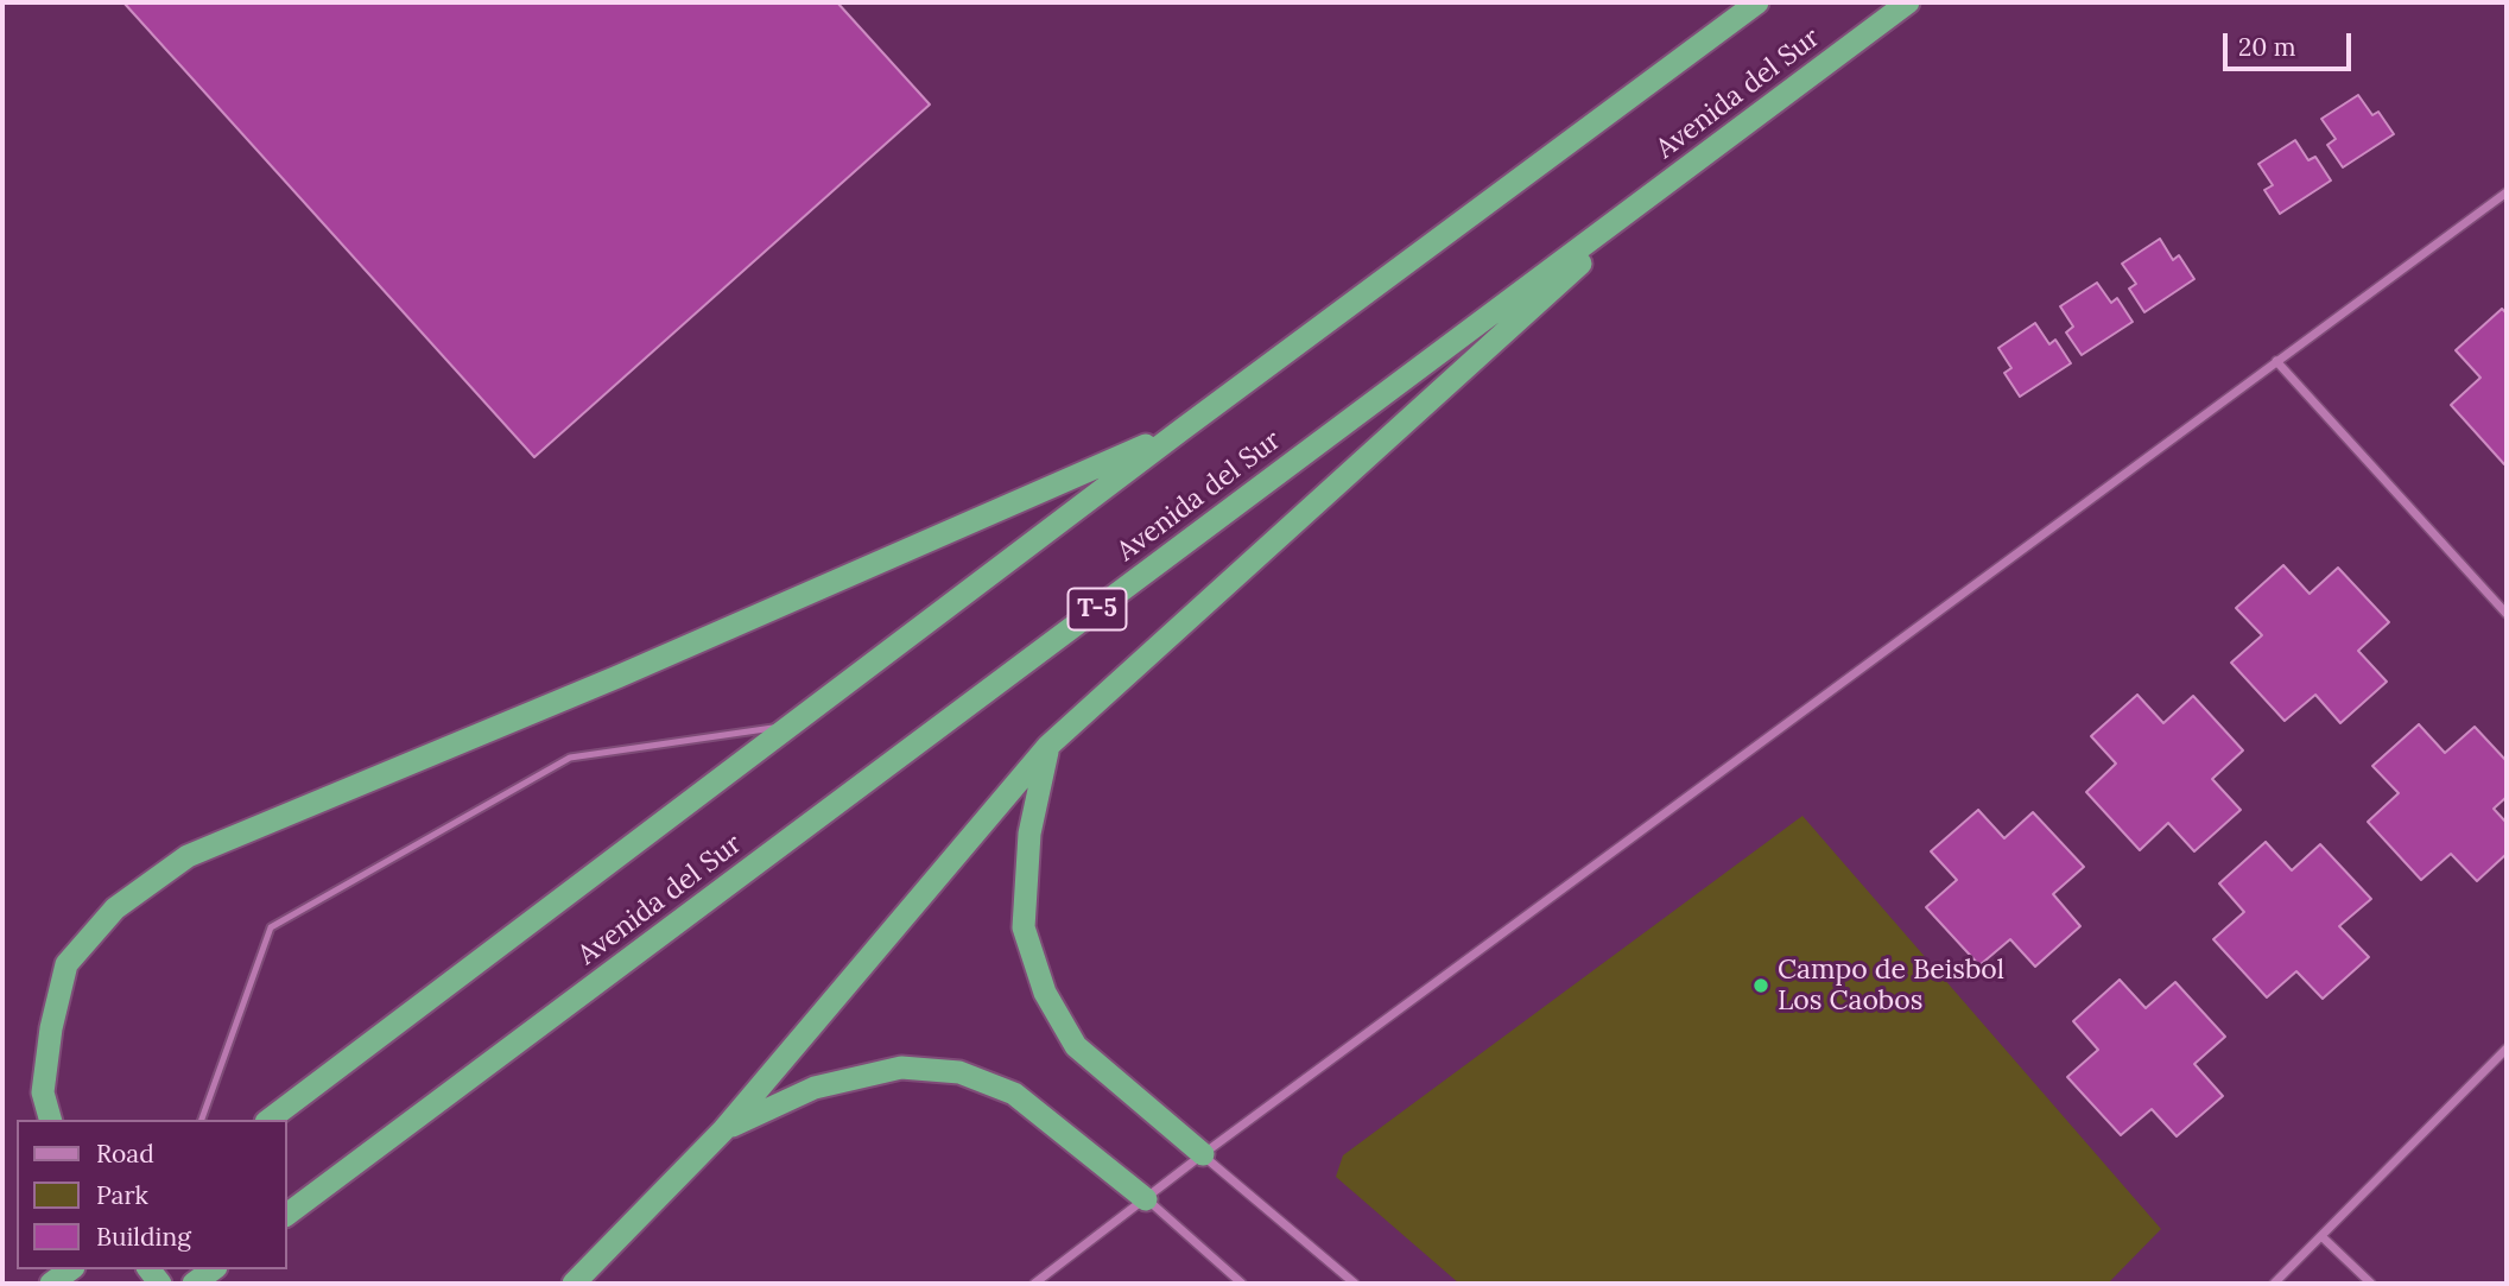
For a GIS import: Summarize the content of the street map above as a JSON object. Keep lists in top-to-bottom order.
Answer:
{
  "streets": {
    "highway": ["Avenida del Sur", "T-5"]
  },
  "crossings": [
    ["Avenida del Sur", "T-5"]
  ],
  "places": ["Campo de Beisbol Los Caobos"],
  "legend": ["Road", "Park", "Building"],
  "scale_bar": "20 m"
}
